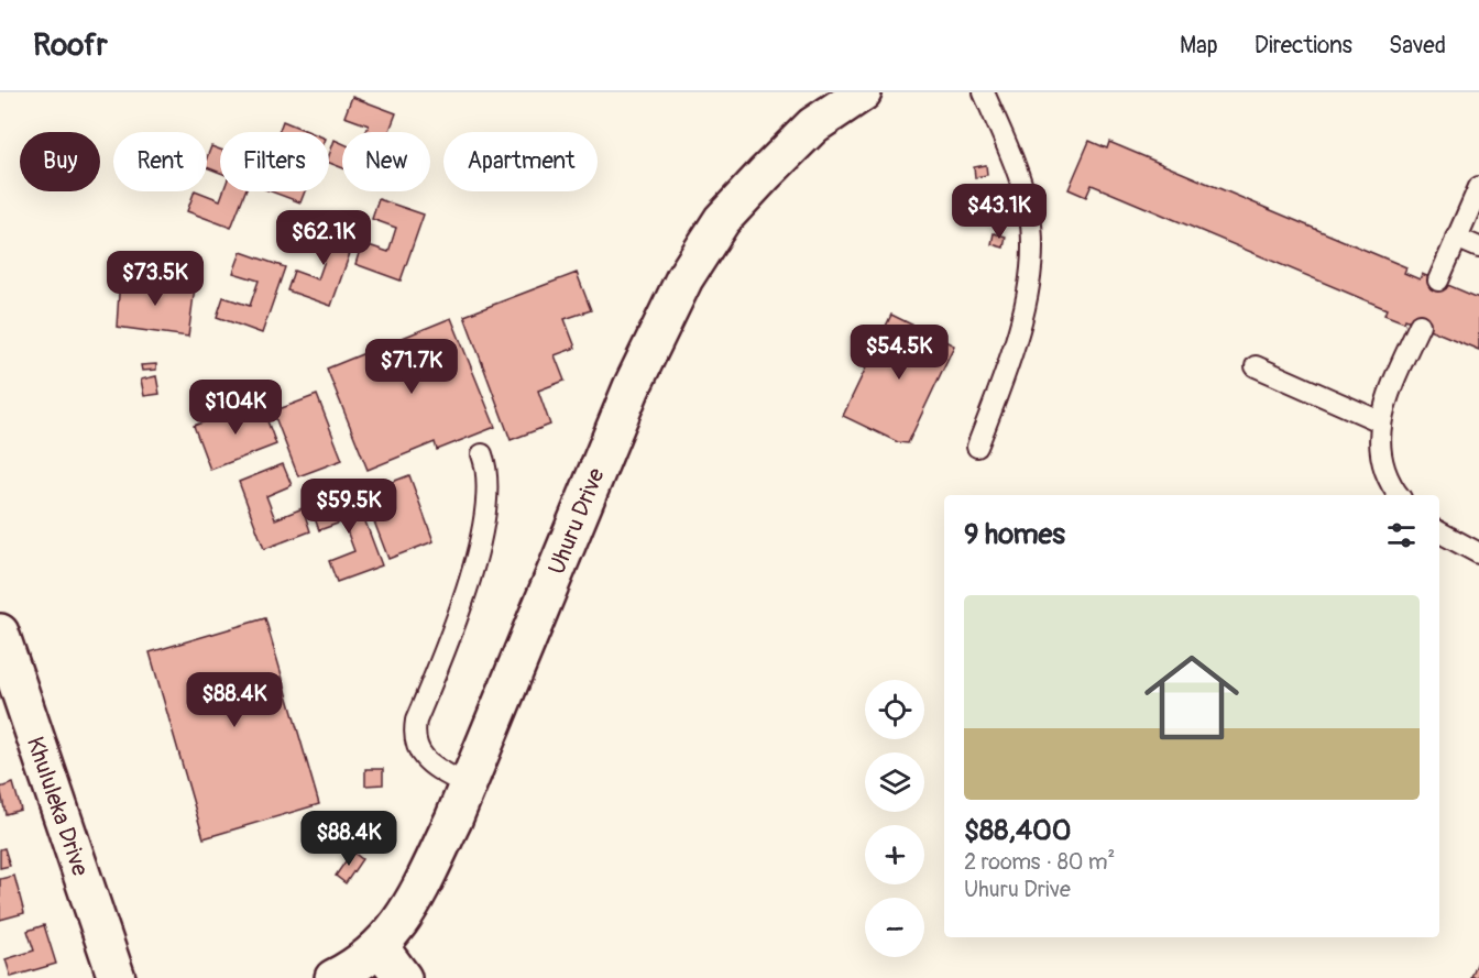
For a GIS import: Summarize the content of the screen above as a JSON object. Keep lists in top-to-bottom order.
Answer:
{
  "streets": {
    "street": ["Uhuru Drive", "Khululeka Drive"]
  },
  "page": {
    "header": "Roofr",
    "nav": ["Map", "Directions", "Saved"],
    "chip": [
      "Buy",
      "Rent",
      "Filters",
      "New",
      "Apartment"
    ],
    "price": [
      "$43.1K",
      "$62.1K",
      "$73.5K",
      "$54.5K",
      "$71.7K",
      "$104K",
      "$59.5K",
      "$88.4K",
      "$88.4K"
    ],
    "heading": "9 homes",
    "list": [
      {
        "name": "$88,400",
        "note": "2 rooms · 80 m² · Uhuru Drive"
      }
    ],
    "map_buttons": ["+", "−"]
  }
}
